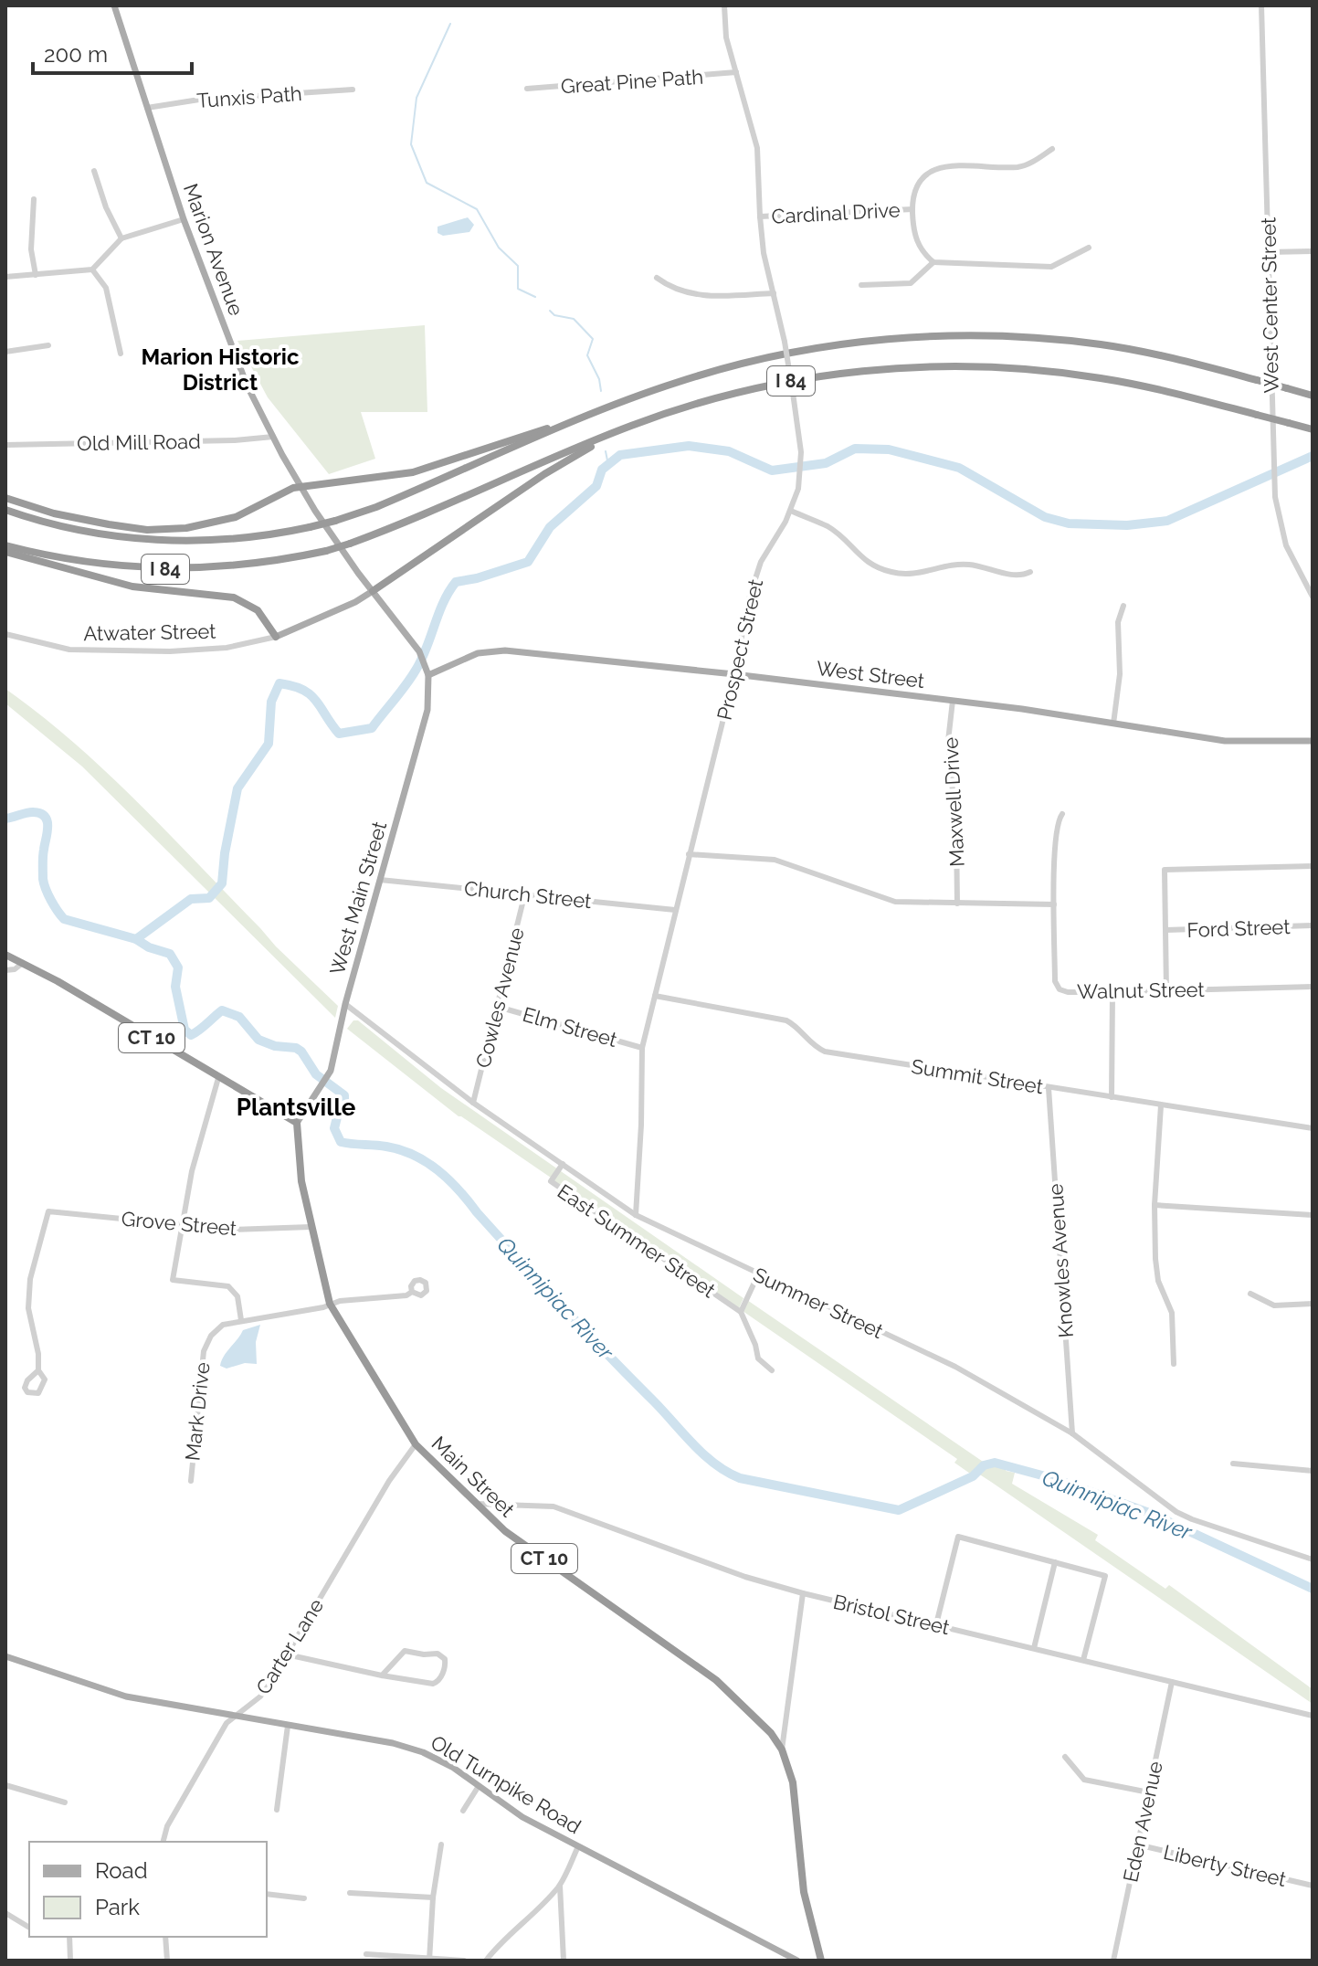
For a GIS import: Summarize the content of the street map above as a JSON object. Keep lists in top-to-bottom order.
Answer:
{
  "streets": {
    "highway": ["I 84", "CT 10", "Main Street"],
    "main road": [
      "Marion Avenue",
      "Atwater Street",
      "West Street",
      "West Main Street",
      "Old Turnpike Road"
    ],
    "street": [
      "Great Pine Path",
      "Tunxis Path",
      "Cardinal Drive",
      "West Center Street",
      "Old Mill Road",
      "Prospect Street",
      "Maxwell Drive",
      "Church Street",
      "Ford Street",
      "Walnut Street",
      "Cowles Avenue",
      "Elm Street",
      "Summit Street",
      "Grove Street",
      "East Summer Street",
      "Knowles Avenue",
      "Summer Street",
      "Mark Drive",
      "Bristol Street",
      "Carter Lane",
      "Eden Avenue",
      "Liberty Street"
    ]
  },
  "crossings": [
    ["Great Pine Path", "Prospect Street"],
    ["Tunxis Path", "Marion Avenue"],
    ["Cardinal Drive", "Prospect Street"],
    ["Marion Avenue", "Old Mill Road"],
    ["Marion Avenue", "Atwater Street"],
    ["Marion Avenue", "West Street"],
    ["Marion Avenue", "West Main Street"],
    ["Prospect Street", "West Street"],
    ["Prospect Street", "Church Street"],
    ["Prospect Street", "Elm Street"],
    ["Prospect Street", "Summit Street"],
    ["Prospect Street", "Summer Street"],
    ["West Street", "Maxwell Drive"],
    ["West Street", "West Main Street"],
    ["Church Street", "West Main Street"],
    ["Church Street", "Cowles Avenue"],
    ["West Main Street", "CT 10"],
    ["West Main Street", "Summer Street"],
    ["West Main Street", "Main Street"],
    ["Cowles Avenue", "Elm Street"],
    ["Cowles Avenue", "Summer Street"],
    ["CT 10", "Main Street"],
    ["Summit Street", "Knowles Avenue"],
    ["Grove Street", "Main Street"],
    ["East Summer Street", "Summer Street"],
    ["Knowles Avenue", "Summer Street"],
    ["Main Street", "Bristol Street"],
    ["Main Street", "Carter Lane"],
    ["Bristol Street", "Eden Avenue"],
    ["Carter Lane", "Old Turnpike Road"],
    ["Eden Avenue", "Liberty Street"]
  ],
  "districts": ["Marion Historic District", "Plantsville"],
  "water": ["Quinnipiac River"],
  "legend": ["Road", "Park"],
  "scale_bar": "200 m"
}
